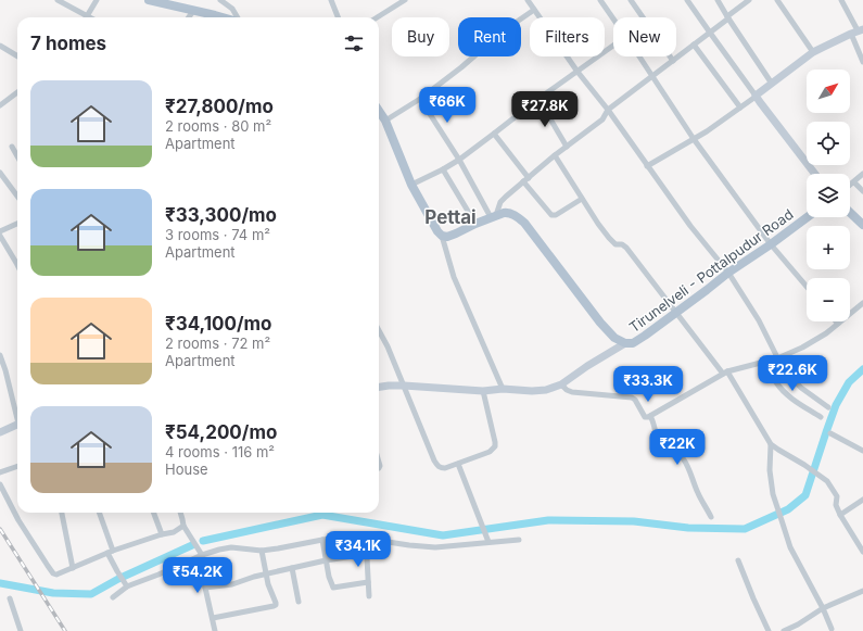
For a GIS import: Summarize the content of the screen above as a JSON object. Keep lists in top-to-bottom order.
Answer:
{
  "streets": {
    "main road": ["Tirunelveli - Pottalpudur Road"]
  },
  "districts": ["Pettai"],
  "north": "top right",
  "page": {
    "chip": [
      "Buy",
      "Rent",
      "Filters",
      "New"
    ],
    "heading": "7 homes",
    "map_buttons": ["+", "−"],
    "list": [
      {
        "name": "₹27,800/mo",
        "note": "2 rooms · 80 m² · Apartment"
      },
      {
        "name": "₹33,300/mo",
        "note": "3 rooms · 74 m² · Apartment"
      },
      {
        "name": "₹34,100/mo",
        "note": "2 rooms · 72 m² · Apartment"
      },
      {
        "name": "₹54,200/mo",
        "note": "4 rooms · 116 m² · House"
      }
    ],
    "price": [
      "₹66K",
      "₹27.8K",
      "₹22.6K",
      "₹33.3K",
      "₹22K",
      "₹34.1K",
      "₹54.2K"
    ]
  }
}
